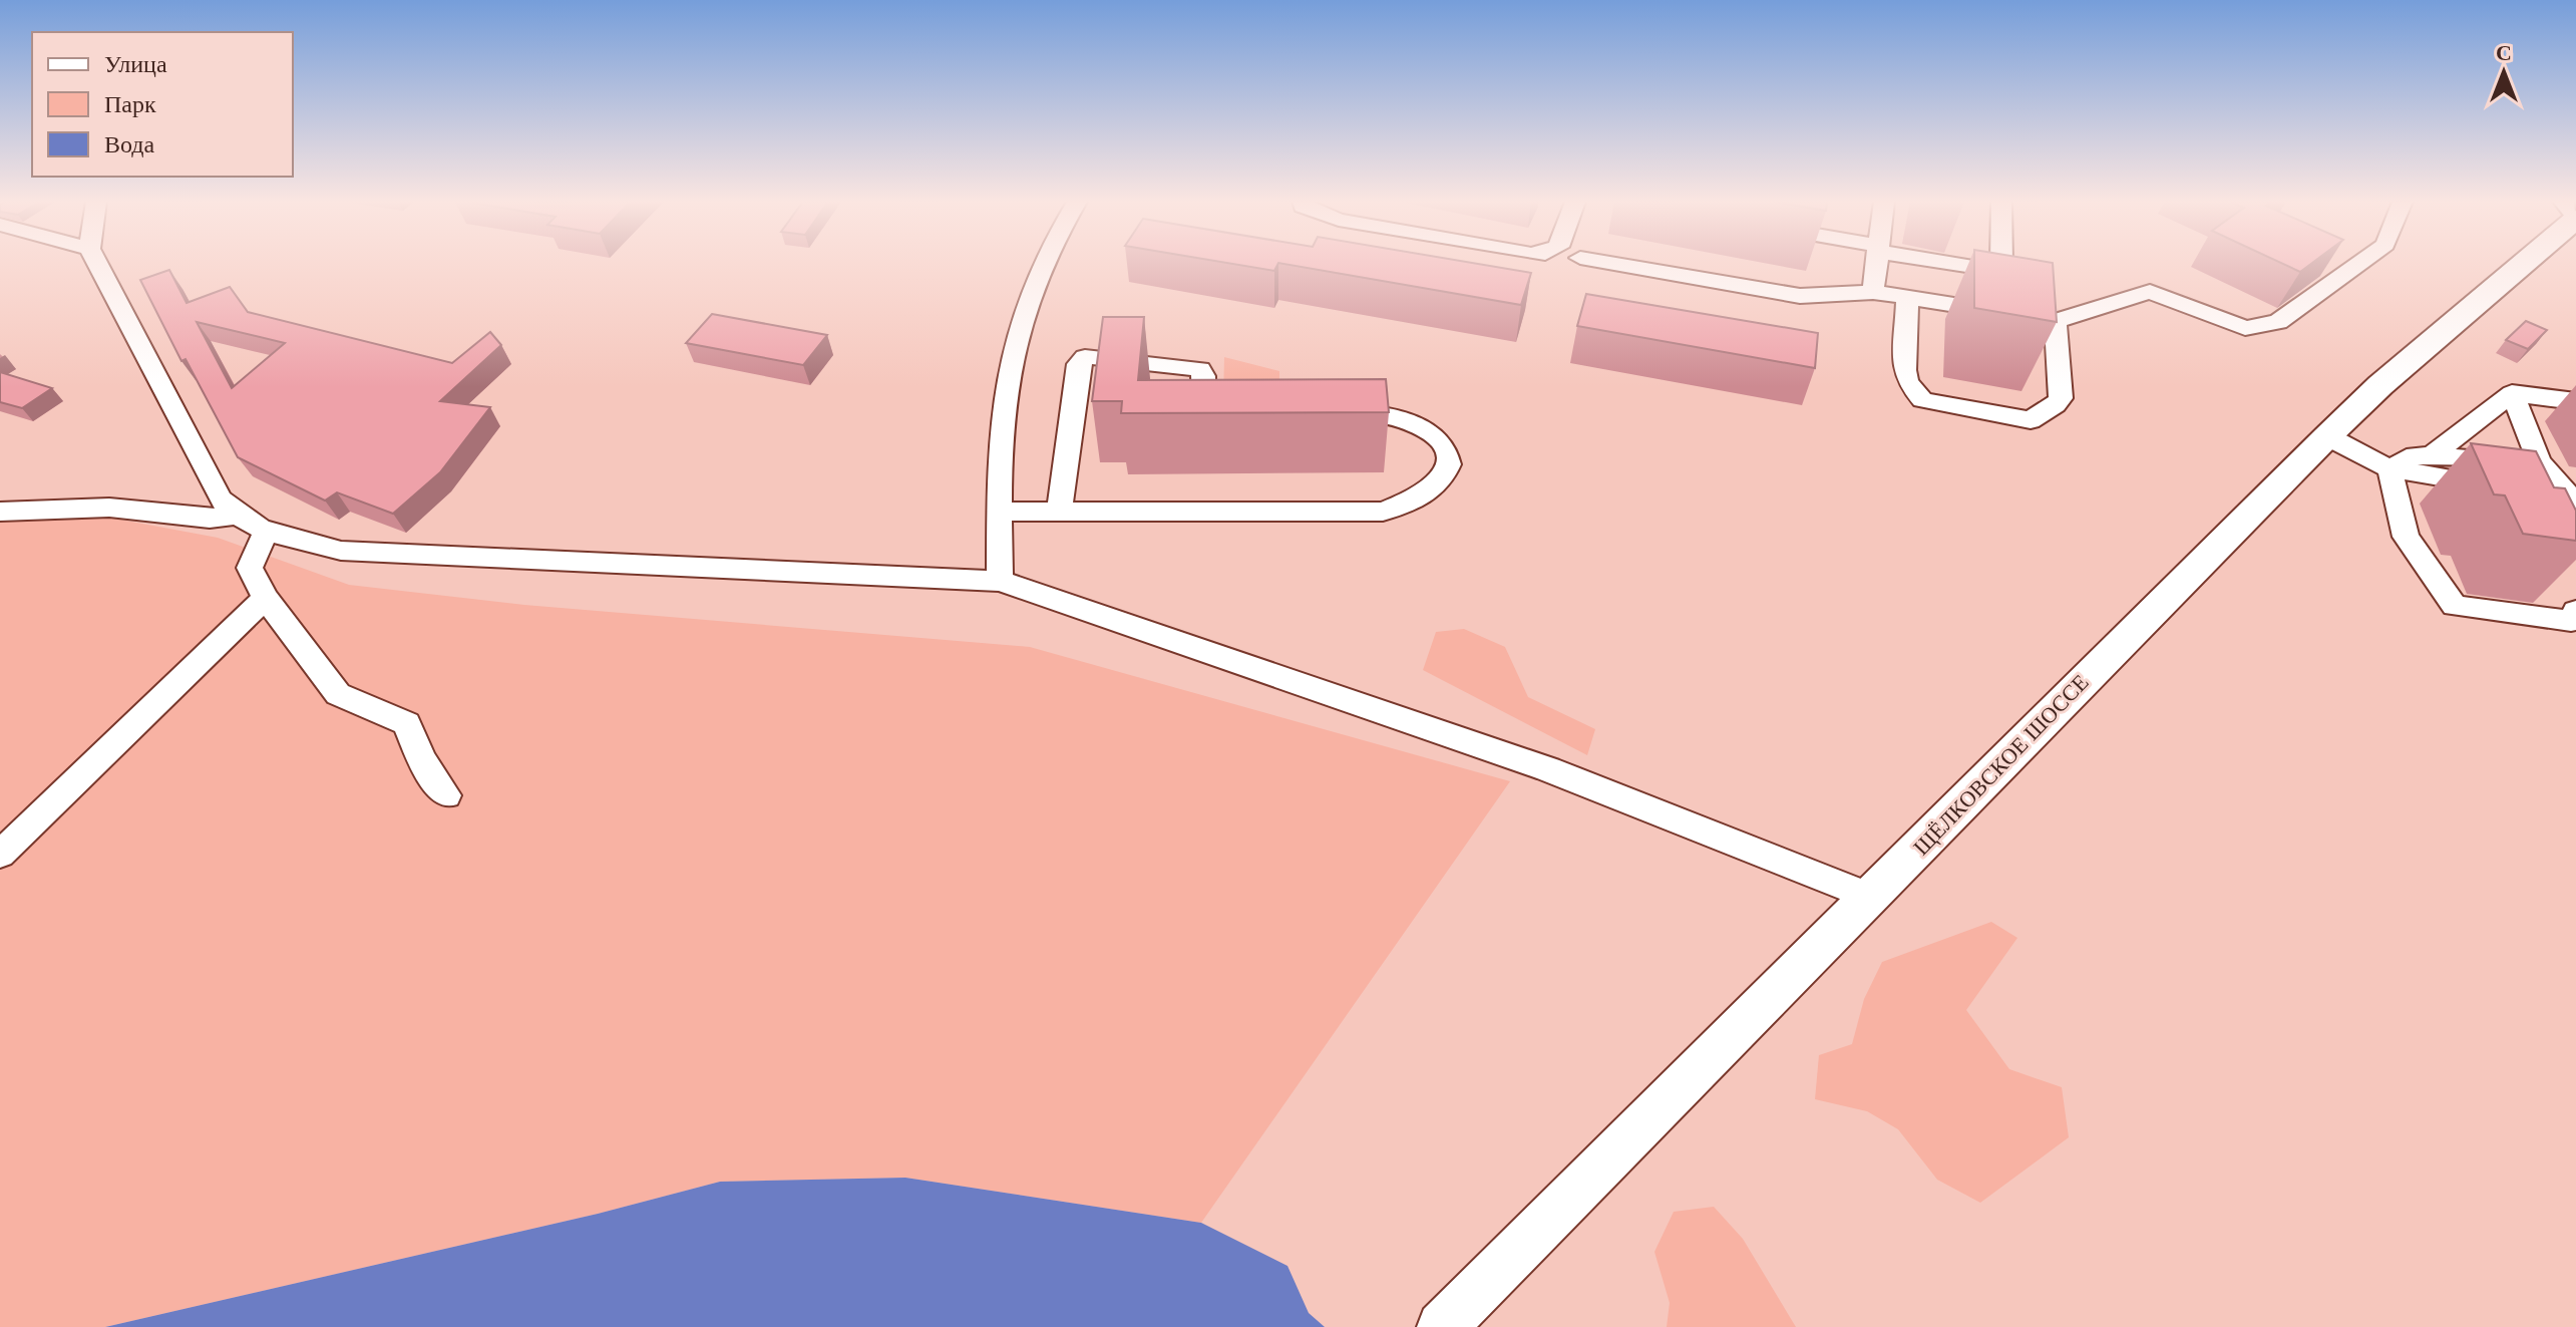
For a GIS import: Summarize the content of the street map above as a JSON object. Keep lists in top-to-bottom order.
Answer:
{
  "streets": {
    "main road": ["ЩЁЛКОВСКОЕ ШОССЕ"]
  },
  "legend": ["Улица", "Парк", "Вода"],
  "north": "top"
}
